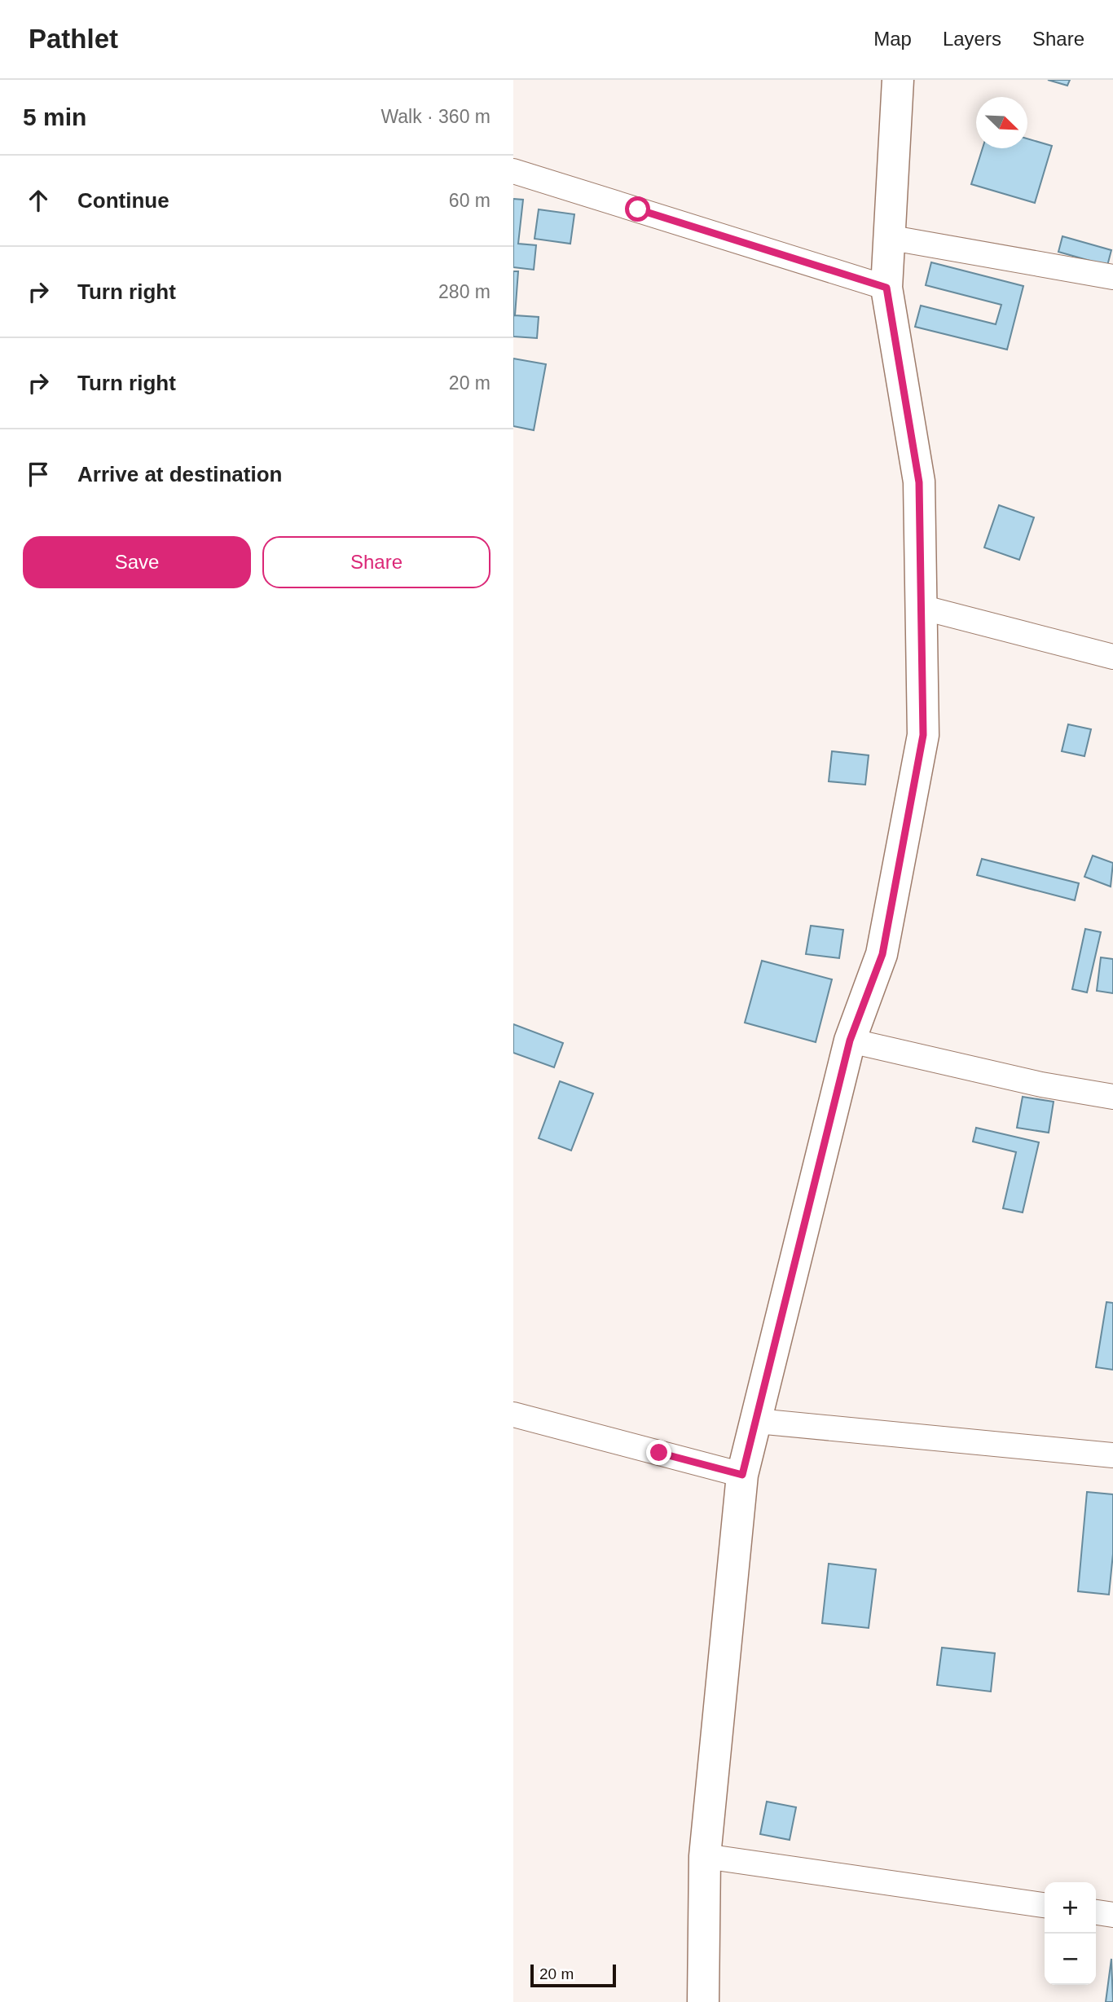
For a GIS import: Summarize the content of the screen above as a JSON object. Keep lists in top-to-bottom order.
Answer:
{
  "scale_bar": "20 m",
  "north": "bottom right",
  "page": {
    "header": "Pathlet",
    "nav": ["Map", "Layers", "Share"],
    "heading": ["5 min", "Walk · 360 m"],
    "list": [
      ["Continue", "60 m"],
      ["Turn right", "280 m"],
      ["Turn right", "20 m"],
      "Arrive at destination"
    ],
    "buttons": ["Save", "Share"],
    "map_buttons": ["+", "−"],
    "scale": "20 m"
  }
}
